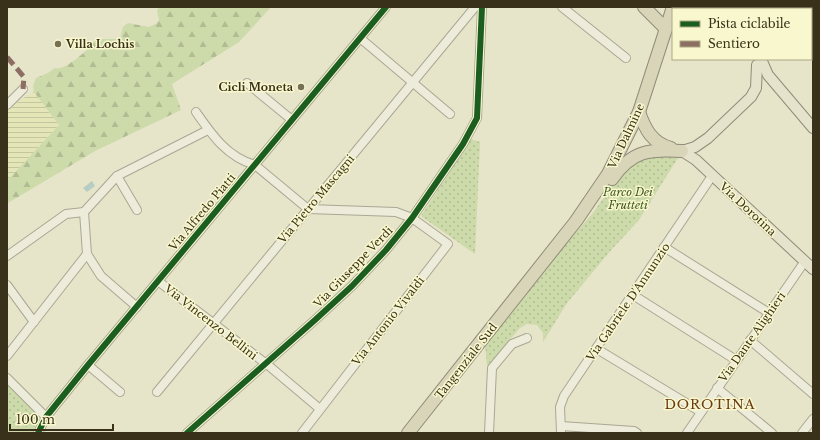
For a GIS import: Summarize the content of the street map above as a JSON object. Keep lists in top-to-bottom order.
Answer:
{
  "streets": {
    "highway": ["Via Dalmine", "Tangenziale Sud"],
    "main road": ["Via Dorotina"],
    "street": [
      "Via Pietro Mascagni",
      "Via Alfredo Piatti",
      "Via Giuseppe Verdi",
      "Via Gabriele D'Annunzio",
      "Via Antonio Vivaldi",
      "Via Vincenzo Bellini",
      "Via Dante Alighieri"
    ]
  },
  "crossings": [
    ["Via Dalmine", "Tangenziale Sud"],
    ["Via Pietro Mascagni", "Via Vincenzo Bellini"],
    ["Via Dorotina", "Via Gabriele D'Annunzio"],
    ["Via Dorotina", "Via Dante Alighieri"],
    ["Via Alfredo Piatti", "Via Vincenzo Bellini"],
    ["Via Giuseppe Verdi", "Via Antonio Vivaldi"],
    ["Via Giuseppe Verdi", "Via Vincenzo Bellini"],
    ["Via Antonio Vivaldi", "Via Vincenzo Bellini"]
  ],
  "districts": ["DOROTINA"],
  "parks": ["Parco Dei Frutteti"],
  "places": ["Villa Lochis", "Cicli Moneta"],
  "legend": ["Pista ciclabile", "Sentiero"],
  "scale_bar": "100 m"
}
